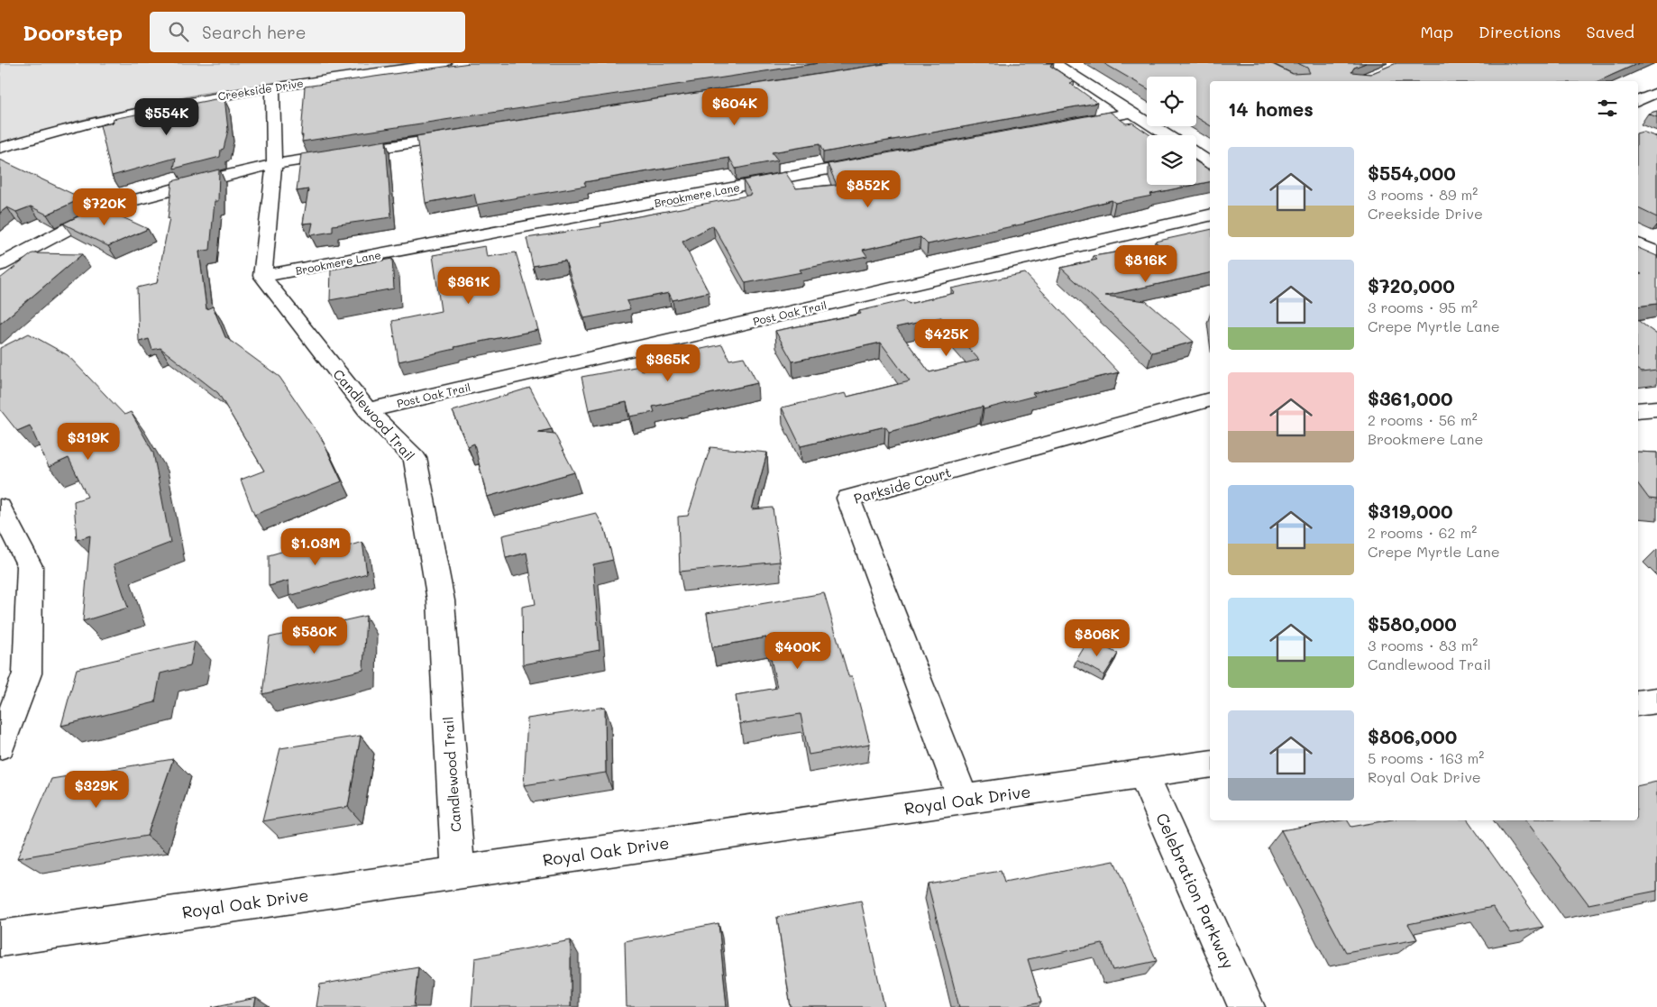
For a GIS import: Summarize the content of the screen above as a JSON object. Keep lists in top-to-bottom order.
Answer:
{
  "streets": {
    "street": [
      "Creekside Drive",
      "Brookmere Lane",
      "Post Oak Trail",
      "Candlewood Trail",
      "Parkside Court",
      "Royal Oak Drive",
      "Celebration Parkway"
    ]
  },
  "crossings": [
    ["Brookmere Lane", "Candlewood Trail"],
    ["Post Oak Trail", "Candlewood Trail"],
    ["Candlewood Trail", "Royal Oak Drive"],
    ["Parkside Court", "Royal Oak Drive"],
    ["Royal Oak Drive", "Celebration Parkway"]
  ],
  "page": {
    "header": "Doorstep",
    "search": "Search here",
    "nav": ["Map", "Directions", "Saved"],
    "heading": "14 homes",
    "price": [
      "$604K",
      "$554K",
      "$852K",
      "$720K",
      "$816K",
      "$361K",
      "$425K",
      "$365K",
      "$319K",
      "$1.03M",
      "$580K",
      "$806K",
      "$400K",
      "$329K"
    ],
    "list": [
      {
        "name": "$554,000",
        "note": "3 rooms · 89 m² · Creekside Drive"
      },
      {
        "name": "$720,000",
        "note": "3 rooms · 95 m² · Crepe Myrtle Lane"
      },
      {
        "name": "$361,000",
        "note": "2 rooms · 56 m² · Brookmere Lane"
      },
      {
        "name": "$319,000",
        "note": "2 rooms · 62 m² · Crepe Myrtle Lane"
      },
      {
        "name": "$580,000",
        "note": "3 rooms · 83 m² · Candlewood Trail"
      },
      {
        "name": "$806,000",
        "note": "5 rooms · 163 m² · Royal Oak Drive"
      }
    ]
  }
}
